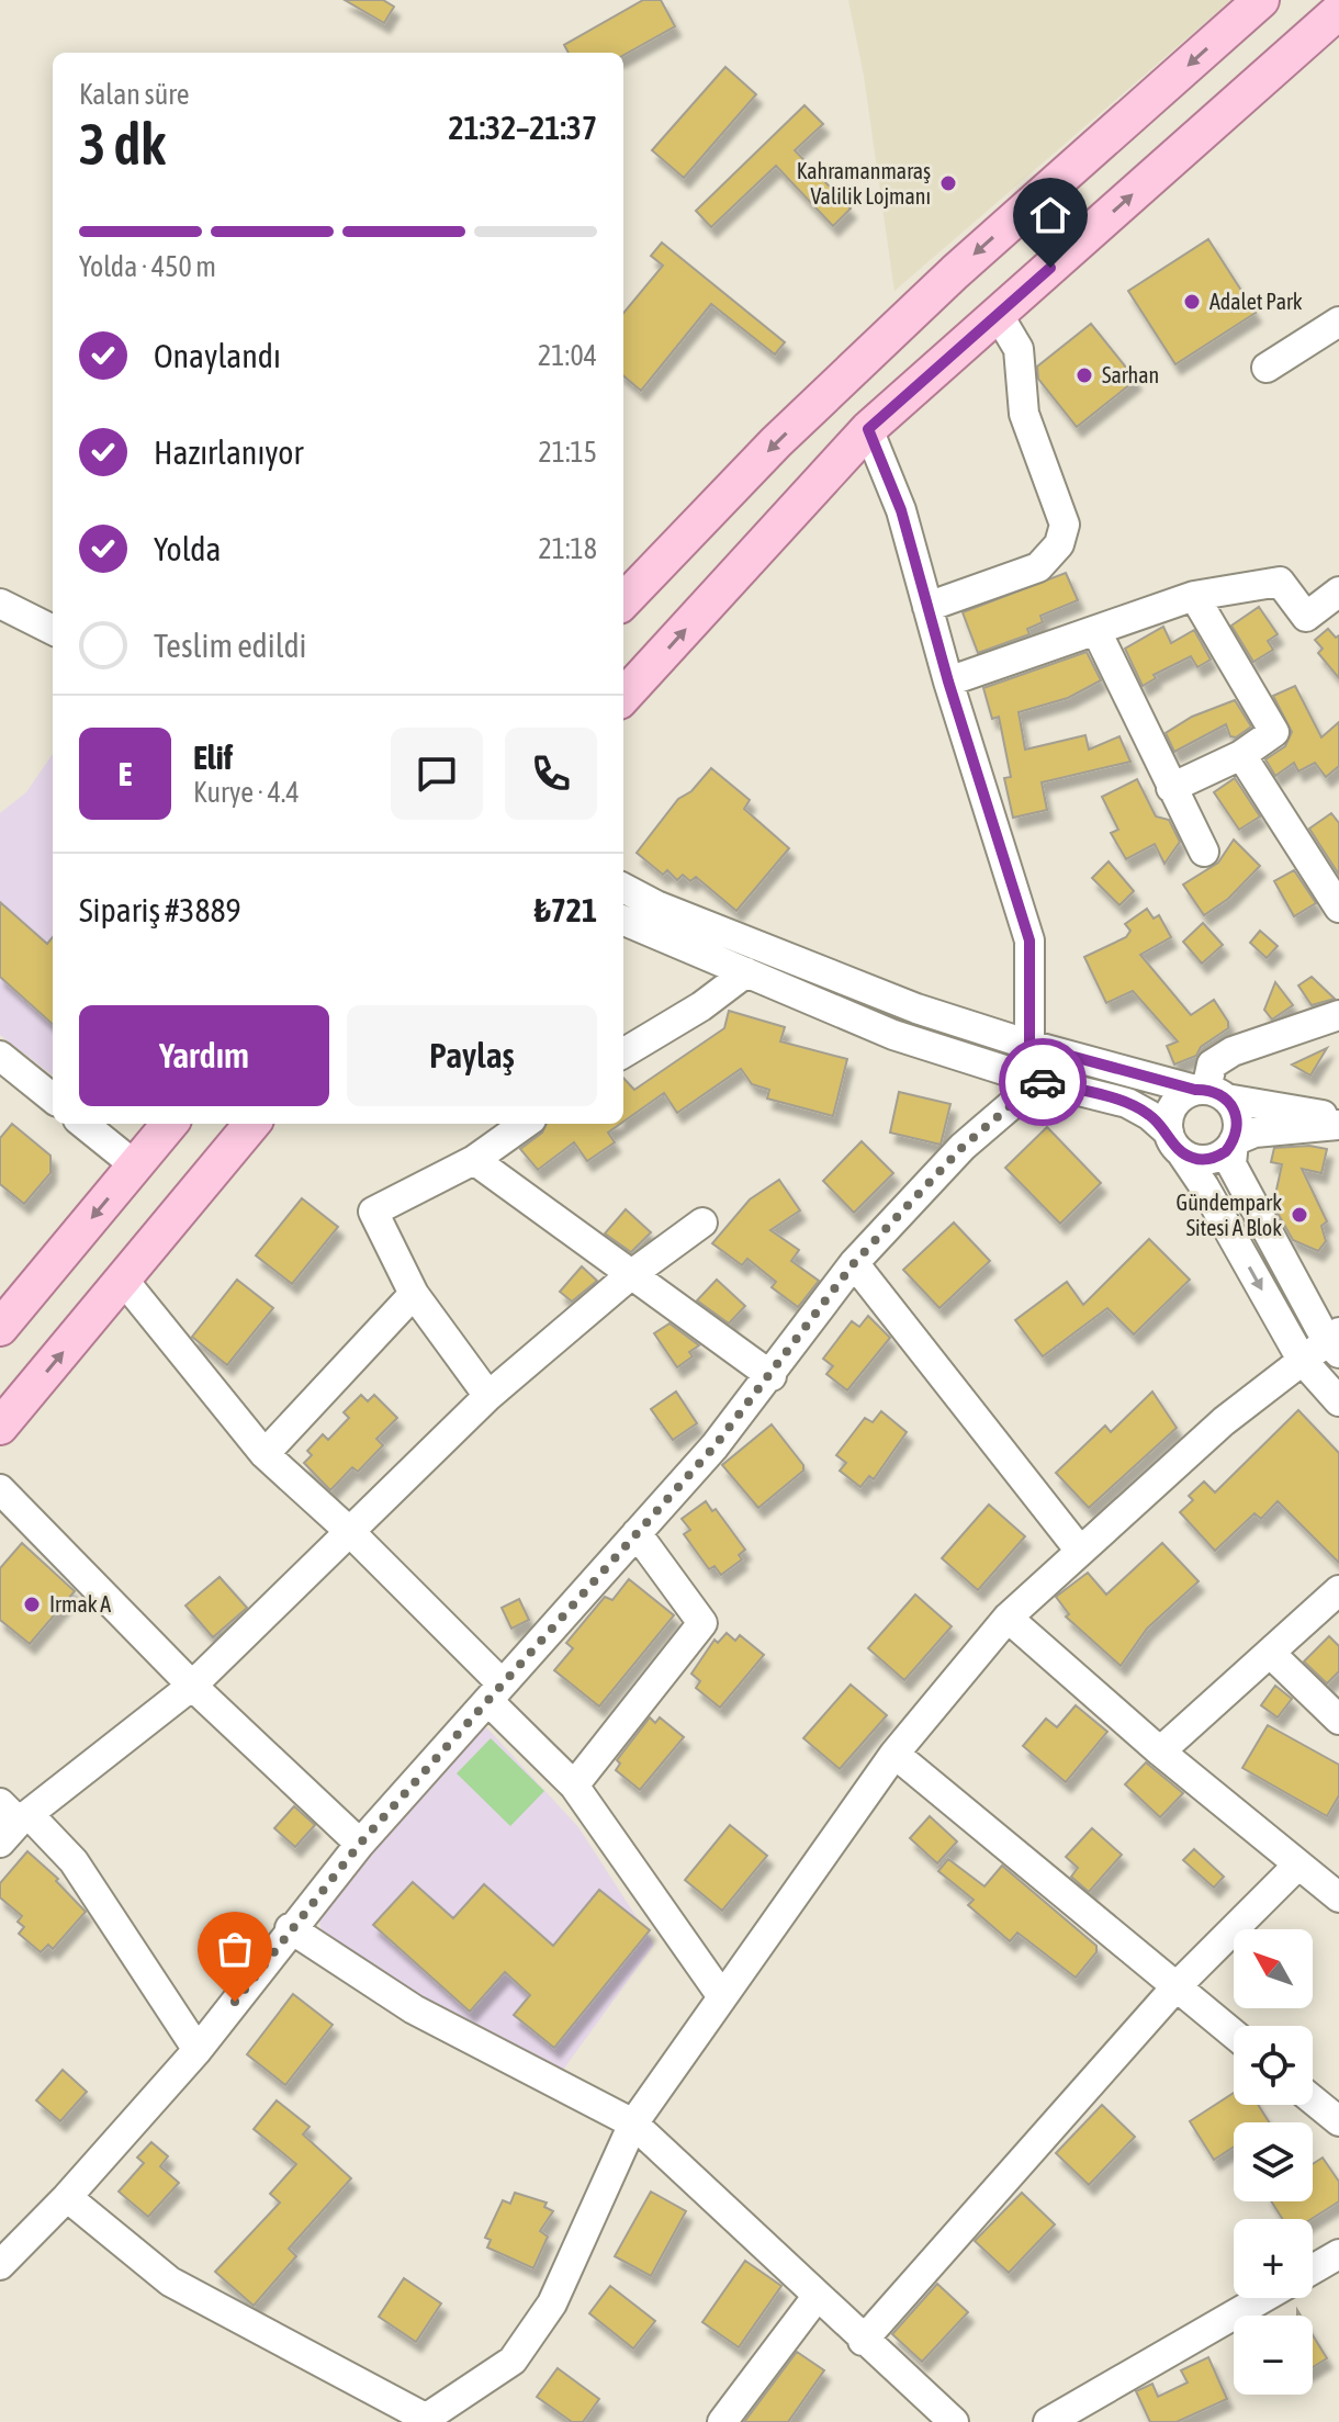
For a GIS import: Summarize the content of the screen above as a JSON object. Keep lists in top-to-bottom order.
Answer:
{
  "places": [
    "Kahramanmaraş Valilik Lojmanı",
    "Adalet Park",
    "Sarhan",
    "Gündempark Sitesi A Blok",
    "Irmak A"
  ],
  "north": "top left",
  "page": {
    "heading": ["3 dk", "Kalan süre", "21:32–21:37"],
    "panel": [
      "Elif",
      "Kurye · 4.4",
      "Sipariş #3889",
      "₺721"
    ],
    "bar": "Yolda · 450 m",
    "list": [
      ["Onaylandı", "21:04"],
      ["Hazırlanıyor", "21:15"],
      ["Yolda", "21:18"],
      "Teslim edildi"
    ],
    "round": "E",
    "buttons": ["Yardım", "Paylaş"],
    "map_buttons": ["+", "−"]
  }
}
